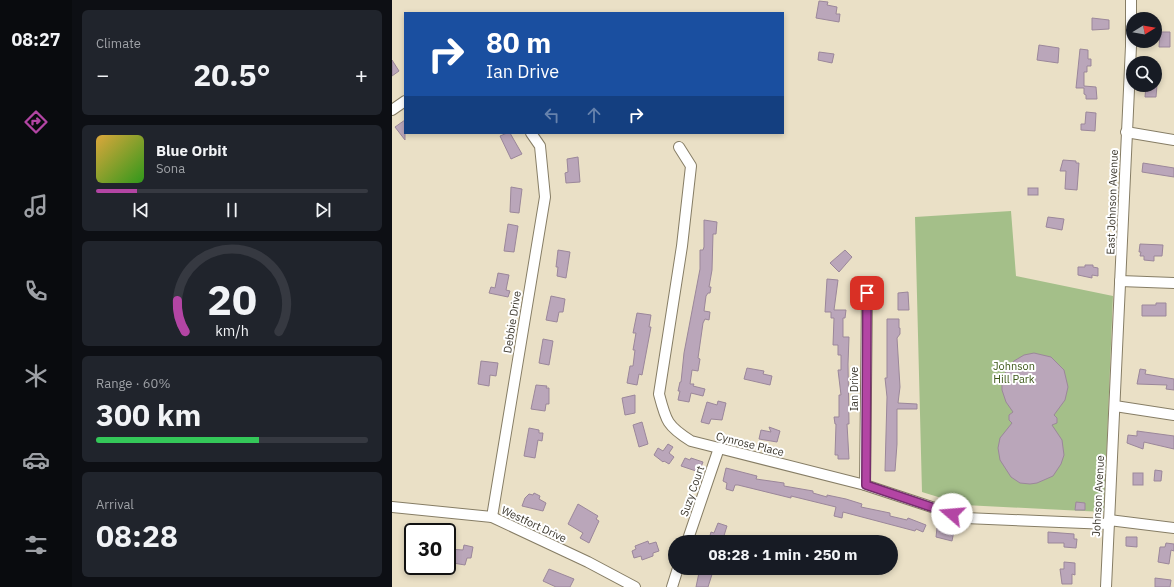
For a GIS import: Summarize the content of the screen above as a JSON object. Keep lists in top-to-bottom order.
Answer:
{
  "streets": {
    "street": [
      "East Johnson Avenue",
      "Debbie Drive",
      "Ian Drive",
      "Cynrose Place",
      "Suzy Court",
      "Johnson Avenue",
      "Westfort Drive"
    ]
  },
  "crossings": [
    ["East Johnson Avenue", "Johnson Avenue"],
    ["Debbie Drive", "Westfort Drive"],
    ["Ian Drive", "Cynrose Place"],
    ["Cynrose Place", "Suzy Court"],
    ["Cynrose Place", "Johnson Avenue"]
  ],
  "parks": ["Johnson Hill Park"],
  "north": "right",
  "page": {
    "tabs": "08:27",
    "tile": [
      "Climate",
      ["Range · 60%", "300 km"],
      ["Arrival", "08:28"]
    ],
    "turn": ["80 m", "Ian Drive"],
    "heat": ["−", "20.5°", "+"],
    "song": ["Blue Orbit", "Sona"],
    "limit": "30",
    "trip": "08:28 · 1 min · 250 m",
    "gauge": ["20", "km/h"]
  }
}
